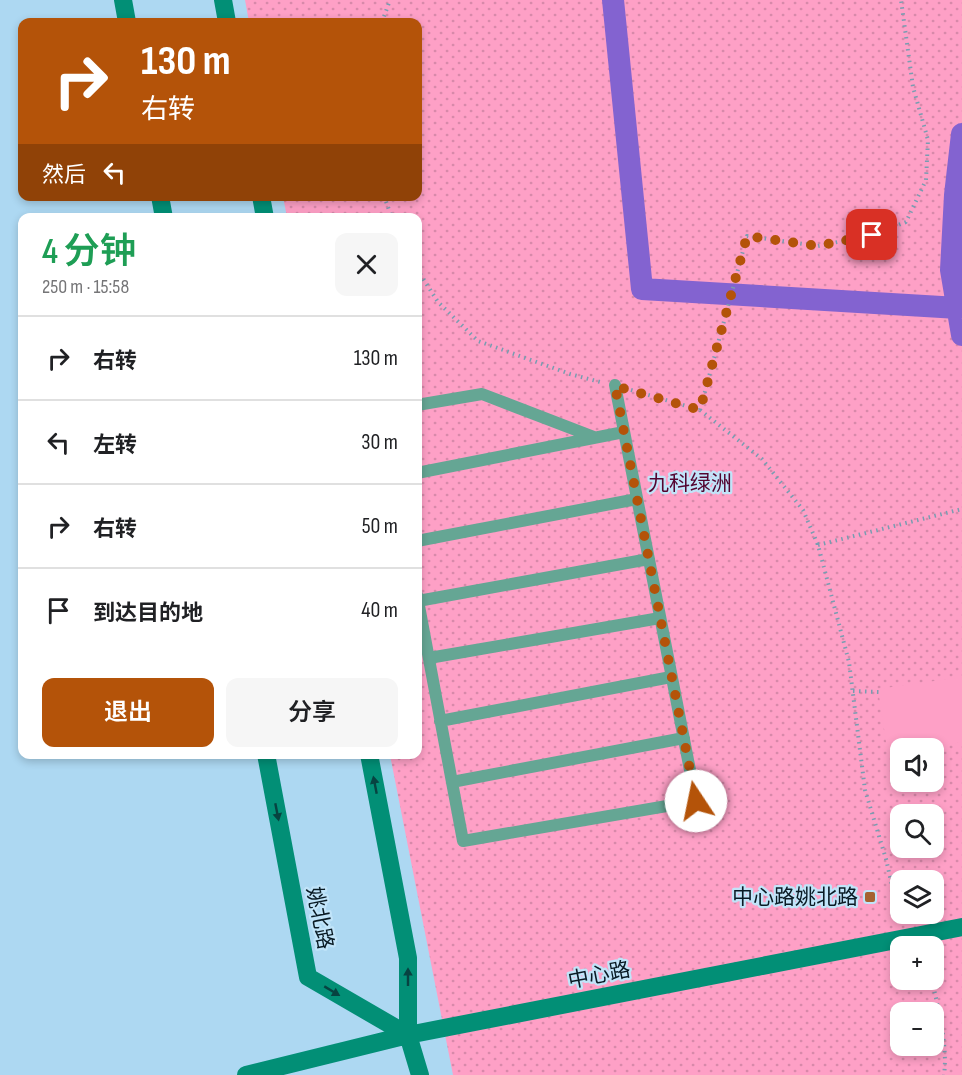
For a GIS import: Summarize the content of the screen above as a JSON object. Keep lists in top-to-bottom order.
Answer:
{
  "streets": {
    "street": ["姚北路", "中心路"]
  },
  "crossings": [
    ["姚北路", "中心路"]
  ],
  "parks": ["九科绿洲"],
  "places": {
    "transit": ["中心路姚北路"]
  },
  "page": {
    "turn": ["130 m", "右转"],
    "then": "然后",
    "heading": ["4 分钟", "250 m · 15:58"],
    "list": [
      {
        "name": "右转",
        "value": "130 m"
      },
      {
        "name": "左转",
        "value": "30 m"
      },
      {
        "name": "右转",
        "value": "50 m"
      },
      {
        "name": "到达目的地",
        "value": "40 m"
      }
    ],
    "buttons": ["退出", "分享"],
    "map_buttons": ["+", "−"]
  }
}
